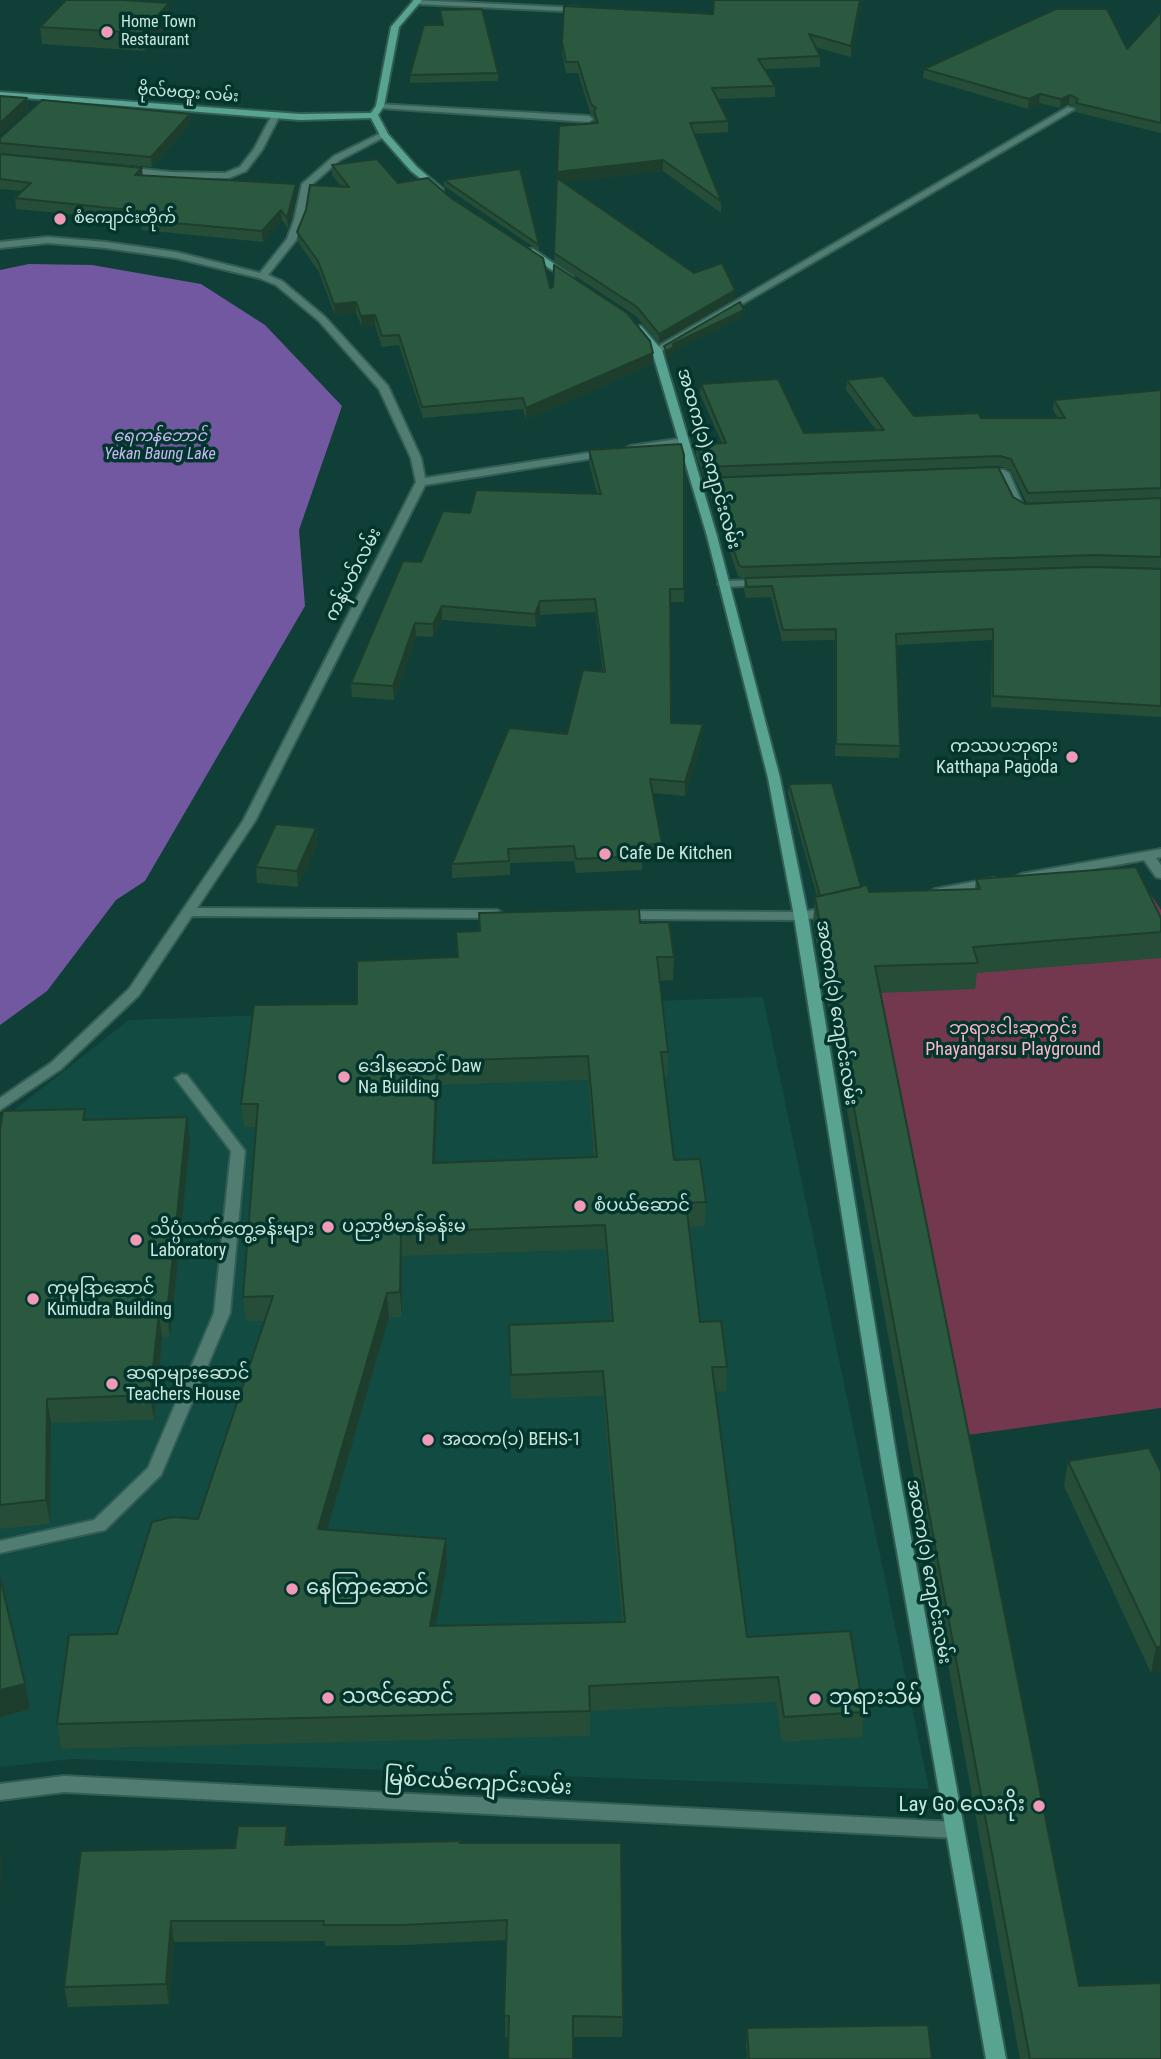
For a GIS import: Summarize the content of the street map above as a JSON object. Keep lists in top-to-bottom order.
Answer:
{
  "streets": {
    "main road": ["ဗိုလ်ဗထူး လမ်း", "အထက(၁) ကျောင်းလမ်း"],
    "street": ["ကန်ပတ်လမ်း", "မြစ်ငယ်ကျောင်းလမ်း"]
  },
  "crossings": [
    ["အထက(၁) ကျောင်းလမ်း", "မြစ်ငယ်ကျောင်းလမ်း"]
  ],
  "water": ["ရေကန်ဘောင် Yekan Baung Lake"],
  "parks": ["ဘုရားငါးဆူကွင်း Phayangarsu Playground"],
  "places": [
    "Home Town Restaurant",
    "စံကျောင်းတိုက်",
    "ကဿပဘုရား Katthapa Pagoda",
    "Cafe De Kitchen",
    "ဒေါနဆောင် Daw Na Building",
    "စံပယ်ဆောင်",
    "ပညာ့ဗိမာန်ခန်းမ",
    "သိပ္ပံလက်တွေ့ခန်းများ Laboratory",
    "ကုမုဒြာဆောင် Kumudra Building",
    "ဆရာများဆောင် Teachers House",
    "အထက(၁) BEHS-1",
    "နေကြာဆောင်",
    "သဇင်ဆောင်",
    "ဘုရားသိမ်",
    "Lay Go လေးဂိုး"
  ]
}
